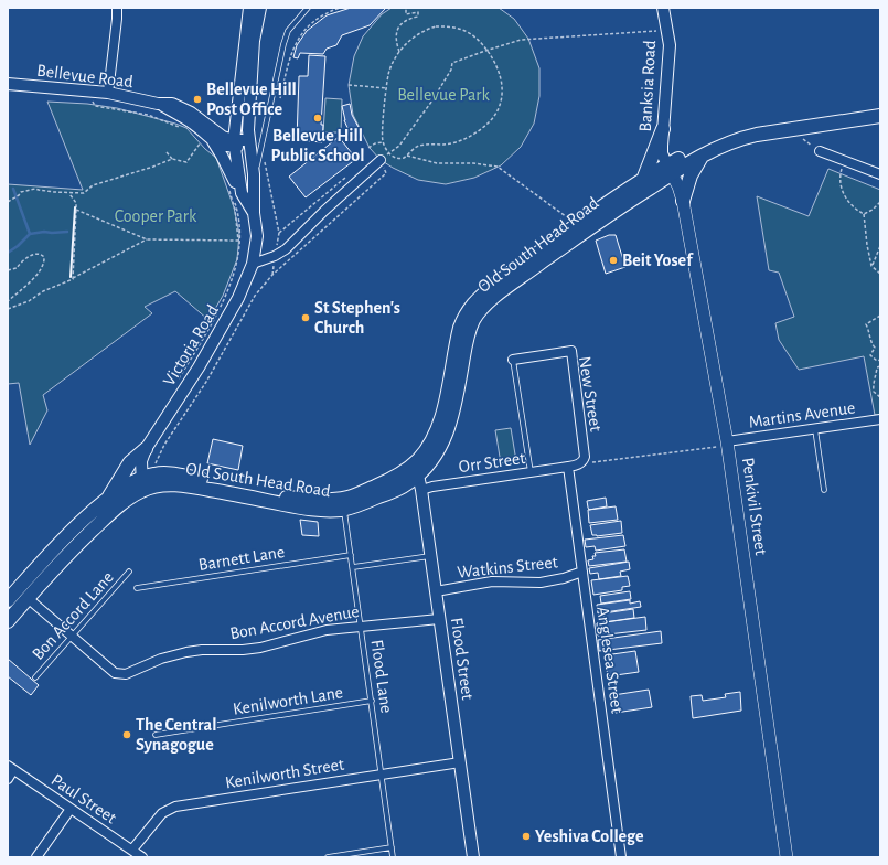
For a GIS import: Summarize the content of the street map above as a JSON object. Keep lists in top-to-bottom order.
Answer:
{
  "streets": {
    "main road": ["Old South Head Road", "Penkivil Street"],
    "street": [
      "Bellevue Road",
      "Banksia Road",
      "Victoria Road",
      "New Street",
      "Martins Avenue",
      "Orr Street",
      "Watkins Street",
      "Bon Accord Avenue",
      "Flood Street",
      "Anglesea Street",
      "Kenilworth Street",
      "Paul Street"
    ],
    "lane": [
      "Barnett Lane",
      "Bon Accord Lane",
      "Flood Lane",
      "Kenilworth Lane"
    ]
  },
  "crossings": [
    ["Bellevue Road", "Victoria Road"],
    ["Banksia Road", "Old South Head Road"],
    ["Banksia Road", "Penkivil Street"],
    ["Old South Head Road", "Victoria Road"],
    ["Old South Head Road", "Penkivil Street"],
    ["Old South Head Road", "Bon Accord Avenue"],
    ["Old South Head Road", "Flood Street"],
    ["Old South Head Road", "Flood Lane"],
    ["New Street", "Orr Street"],
    ["New Street", "Anglesea Street"],
    ["Martins Avenue", "Penkivil Street"],
    ["Orr Street", "Flood Street"],
    ["Orr Street", "Anglesea Street"],
    ["Barnett Lane", "Flood Lane"],
    ["Watkins Street", "Flood Street"],
    ["Watkins Street", "Anglesea Street"],
    ["Bon Accord Lane", "Bon Accord Avenue"],
    ["Bon Accord Avenue", "Flood Street"],
    ["Bon Accord Avenue", "Flood Lane"],
    ["Flood Street", "Kenilworth Street"],
    ["Flood Lane", "Kenilworth Lane"],
    ["Flood Lane", "Kenilworth Street"],
    ["Kenilworth Street", "Paul Street"]
  ],
  "parks": ["Bellevue Park", "Cooper Park"],
  "places": [
    "Bellevue Hill Post Office",
    "Bellevue Hill Public School",
    "Beit Yosef",
    "St Stephen's Church",
    "The Central Synagogue",
    "Yeshiva College"
  ]
}
